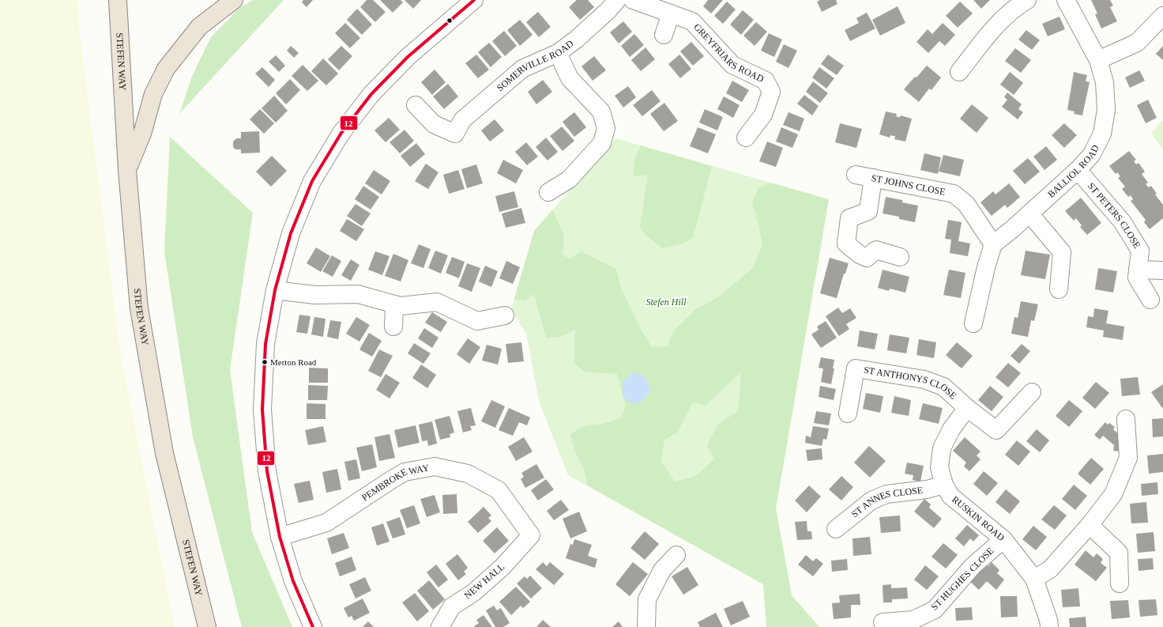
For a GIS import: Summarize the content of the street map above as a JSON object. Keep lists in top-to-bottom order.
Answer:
{
  "streets": {
    "highway": ["STEFEN WAY"],
    "street": [
      "GREYFRIARS ROAD",
      "SOMERVILLE ROAD",
      "BALLIOL ROAD",
      "ST JOHNS CLOSE",
      "ST PETERS CLOSE",
      "ST ANTHONYS CLOSE",
      "PEMBROKE WAY",
      "ST ANNES CLOSE",
      "RUSKIN ROAD",
      "ST HUGHES CLOSE",
      "NEW HALL"
    ]
  },
  "crossings": [
    ["BALLIOL ROAD", "ST JOHNS CLOSE"],
    ["BALLIOL ROAD", "ST PETERS CLOSE"],
    ["ST ANTHONYS CLOSE", "RUSKIN ROAD"],
    ["PEMBROKE WAY", "NEW HALL"],
    ["ST ANNES CLOSE", "RUSKIN ROAD"],
    ["RUSKIN ROAD", "ST HUGHES CLOSE"]
  ],
  "parks": ["Stefen Hill"],
  "places": ["Merton Road"],
  "lines": ["transit line 12"]
}
